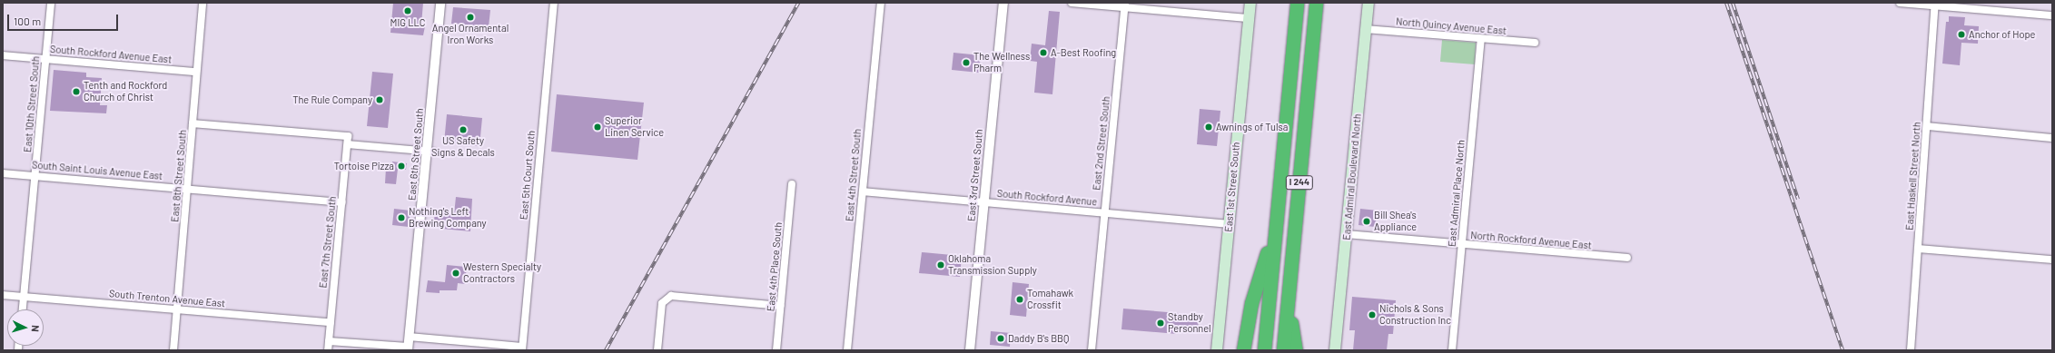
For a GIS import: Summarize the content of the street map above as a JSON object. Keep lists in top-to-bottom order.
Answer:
{
  "streets": {
    "highway": ["I 244"],
    "main road": ["East Admiral Boulevard North", "East 1st Street South"],
    "street": [
      "North Quincy Avenue East",
      "South Rockford Avenue East",
      "East 10th Street South",
      "East 2nd Street South",
      "East 6th Street South",
      "South Saint Louis Avenue East",
      "East 5th Court South",
      "East 4th Street South",
      "East 3rd Street South",
      "East 8th Street South",
      "East Haskell Street North",
      "East Admiral Place North",
      "South Rockford Avenue",
      "North Rockford Avenue East",
      "East 7th Street South",
      "East 4th Place South",
      "South Trenton Avenue East"
    ]
  },
  "crossings": [
    ["North Quincy Avenue East", "East Admiral Boulevard North"],
    ["North Quincy Avenue East", "East Admiral Place North"],
    ["South Rockford Avenue East", "East 10th Street South"],
    ["South Rockford Avenue East", "East 8th Street South"],
    ["East 10th Street South", "South Saint Louis Avenue East"],
    ["East 10th Street South", "South Trenton Avenue East"],
    ["East 2nd Street South", "South Rockford Avenue"],
    ["South Saint Louis Avenue East", "East 8th Street South"],
    ["South Saint Louis Avenue East", "East 7th Street South"],
    ["East 4th Street South", "South Rockford Avenue"],
    ["East 3rd Street South", "South Rockford Avenue"],
    ["East 8th Street South", "South Trenton Avenue East"],
    ["East Admiral Boulevard North", "North Rockford Avenue East"],
    ["East 1st Street South", "South Rockford Avenue"],
    ["East Admiral Place North", "North Rockford Avenue East"],
    ["East 7th Street South", "South Trenton Avenue East"]
  ],
  "places": [
    "MIG LLC",
    "Angel Ornamental Iron Works",
    "Anchor of Hope",
    "A-Best Roofing",
    "The Wellness Pharm",
    "Tenth and Rockford Church of Christ",
    "The Rule Company",
    "Superior Linen Service",
    "Awnings of Tulsa",
    "US Safety Signs & Decals",
    "Tortoise Pizza",
    "Nothing's Left Brewing Company",
    "Bill Shea's Appliance",
    "Oklahoma Transmission Supply",
    "Western Specialty Contractors",
    "Tomahawk Crossfit",
    "Nichols & Sons Construction Inc",
    "Standby Personnel",
    "Daddy B's BBQ"
  ],
  "scale_bar": "100 m",
  "north": "right"
}
